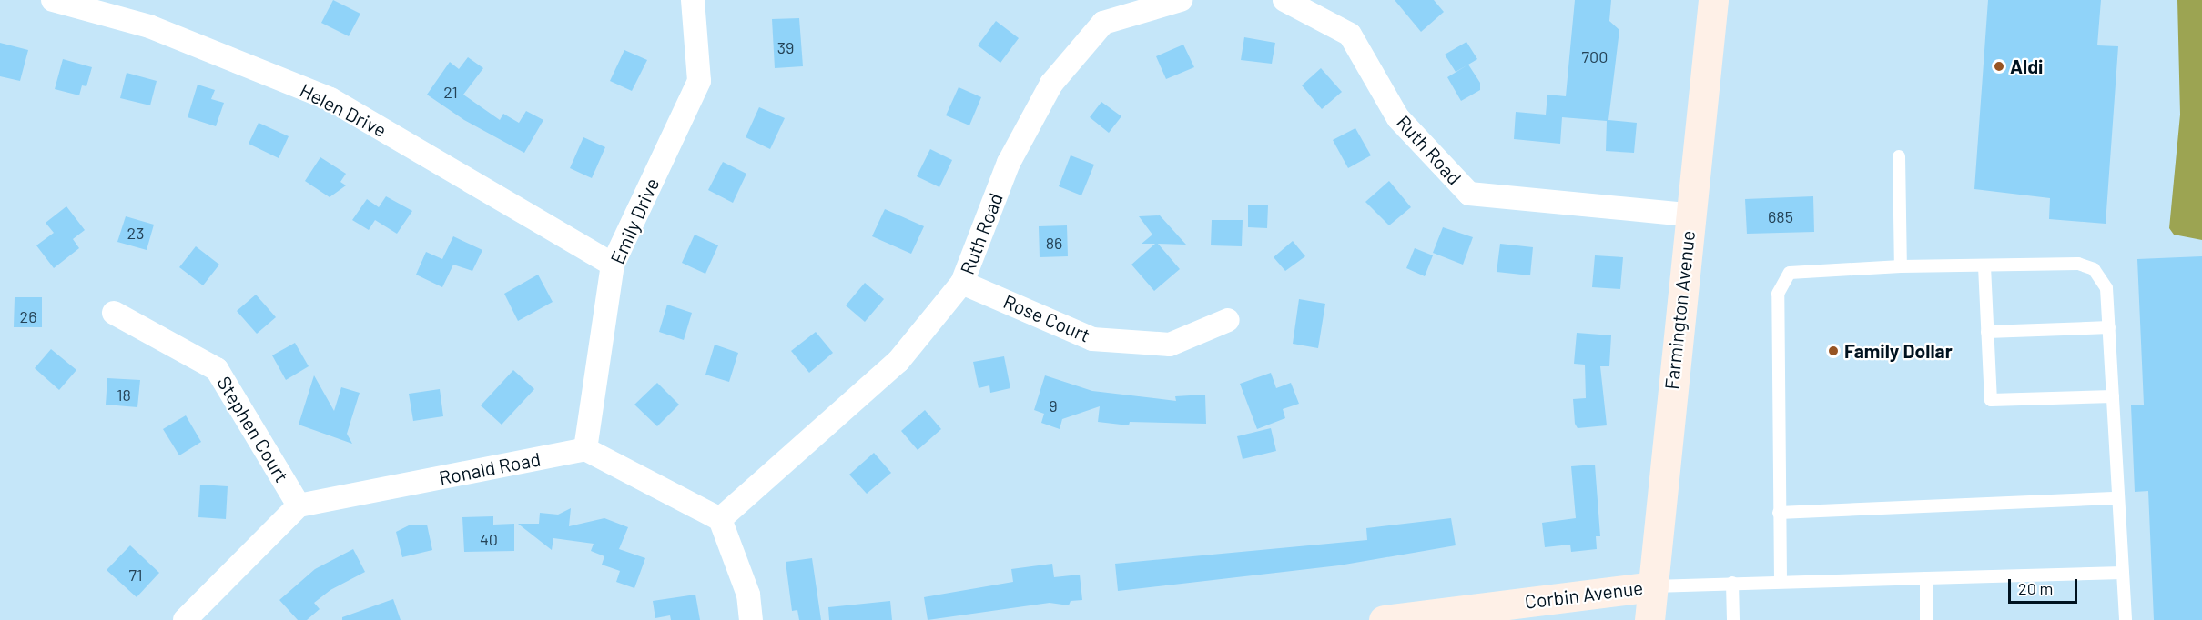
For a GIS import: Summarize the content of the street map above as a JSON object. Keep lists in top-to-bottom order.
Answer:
{
  "streets": {
    "main road": ["Farmington Avenue", "Corbin Avenue"],
    "street": [
      "Helen Drive",
      "Ruth Road",
      "Emily Drive",
      "Rose Court",
      "Stephen Court",
      "Ronald Road"
    ]
  },
  "crossings": [
    ["Helen Drive", "Emily Drive"],
    ["Ruth Road", "Farmington Avenue"],
    ["Ruth Road", "Rose Court"],
    ["Emily Drive", "Ronald Road"],
    ["Farmington Avenue", "Corbin Avenue"],
    ["Stephen Court", "Ronald Road"]
  ],
  "places": ["Aldi", "Family Dollar"],
  "house_numbers": [
    "39",
    "700",
    "21",
    "685",
    "23",
    "86",
    "26",
    "18",
    "9",
    "40",
    "71"
  ],
  "scale_bar": "20 m"
}
